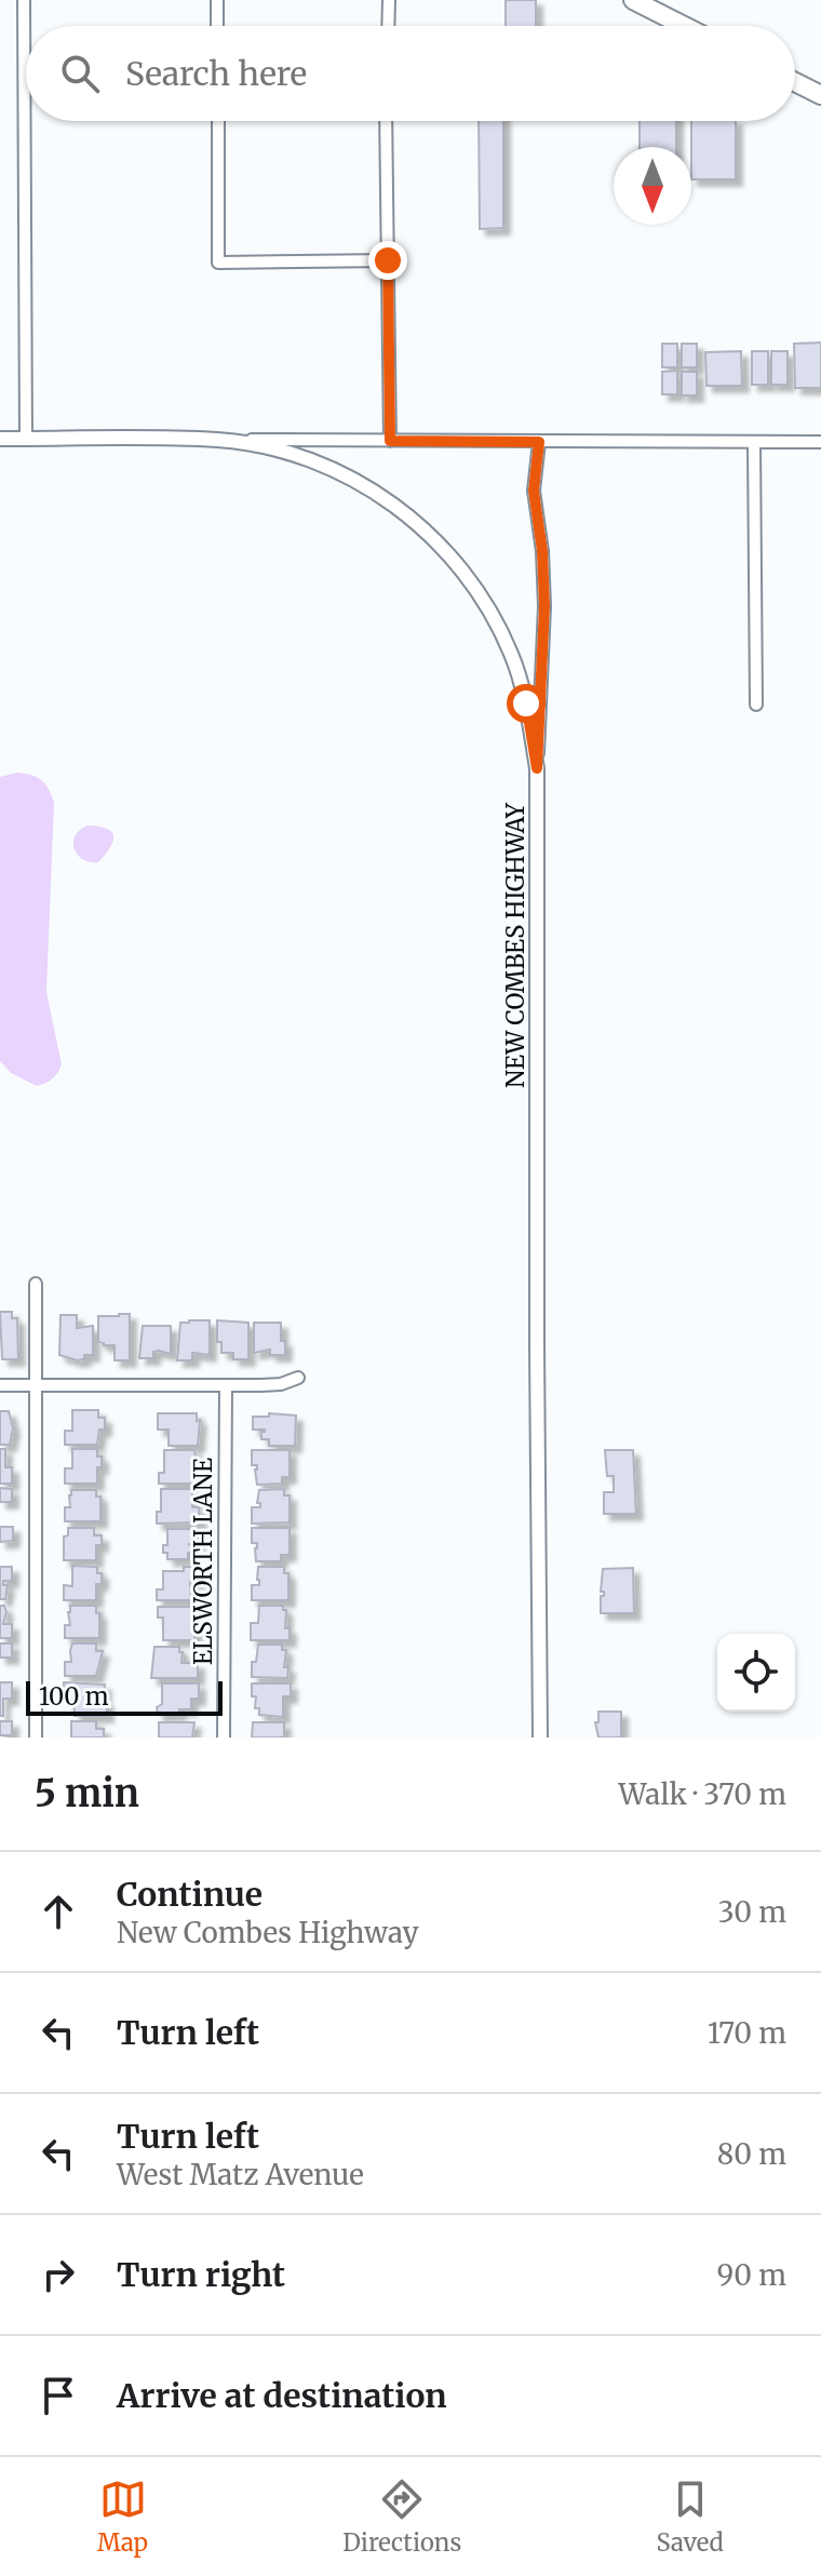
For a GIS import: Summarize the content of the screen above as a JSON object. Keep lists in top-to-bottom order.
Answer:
{
  "streets": {
    "street": ["NEW COMBES HIGHWAY", "ELSWORTH LANE"]
  },
  "scale_bar": "100 m",
  "north": "bottom",
  "page": {
    "search": "Search here",
    "scale": "100 m",
    "heading": ["5 min", "Walk · 370 m"],
    "list": [
      ["Continue", "New Combes Highway", "30 m"],
      ["Turn left", "170 m"],
      ["Turn left", "West Matz Avenue", "80 m"],
      ["Turn right", "90 m"],
      "Arrive at destination"
    ],
    "nav": ["Map", "Directions", "Saved"]
  }
}
